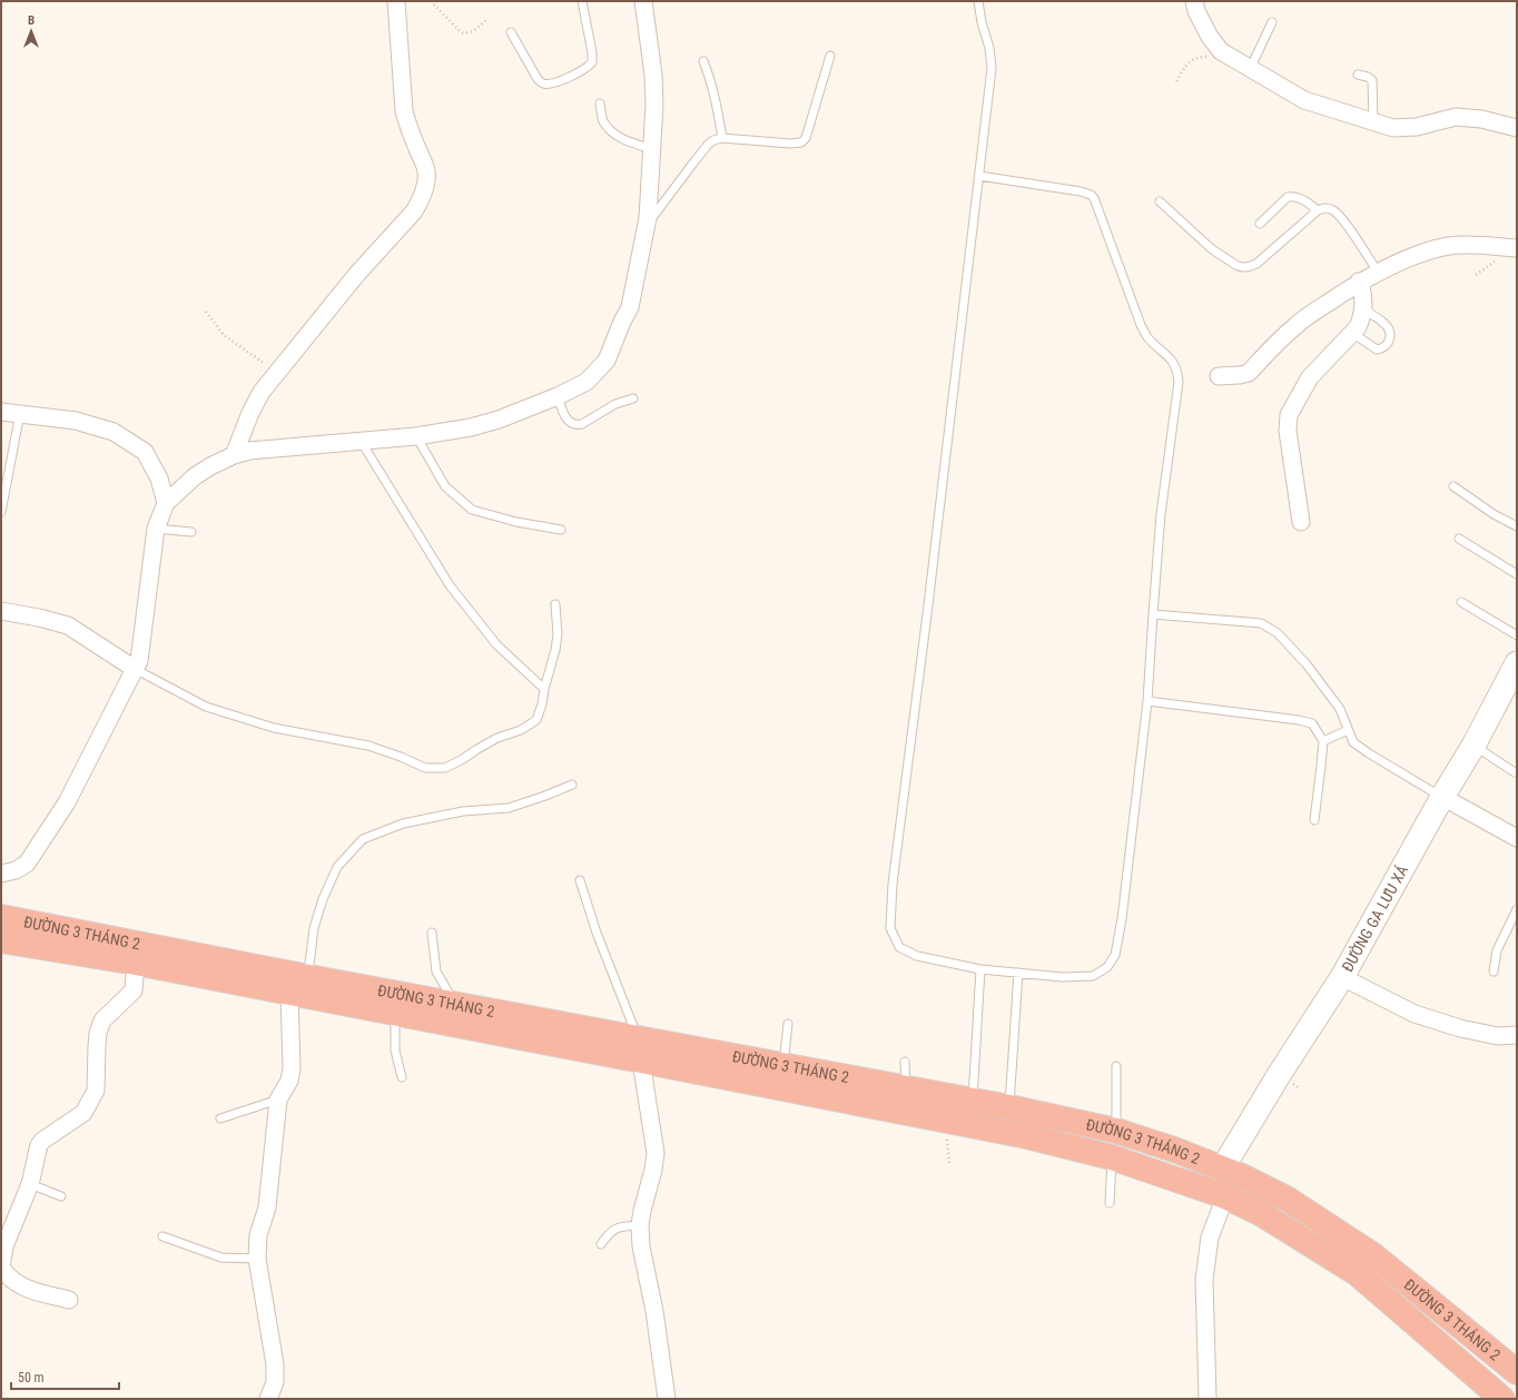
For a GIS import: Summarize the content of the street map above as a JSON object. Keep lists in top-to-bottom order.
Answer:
{
  "streets": {
    "highway": ["ĐƯỜNG 3 THÁNG 2"],
    "street": ["ĐƯỜNG GA LƯU XÁ"]
  },
  "crossings": [
    ["ĐƯỜNG GA LƯU XÁ", "ĐƯỜNG 3 THÁNG 2"]
  ],
  "scale_bar": "50 m",
  "north": "top"
}
